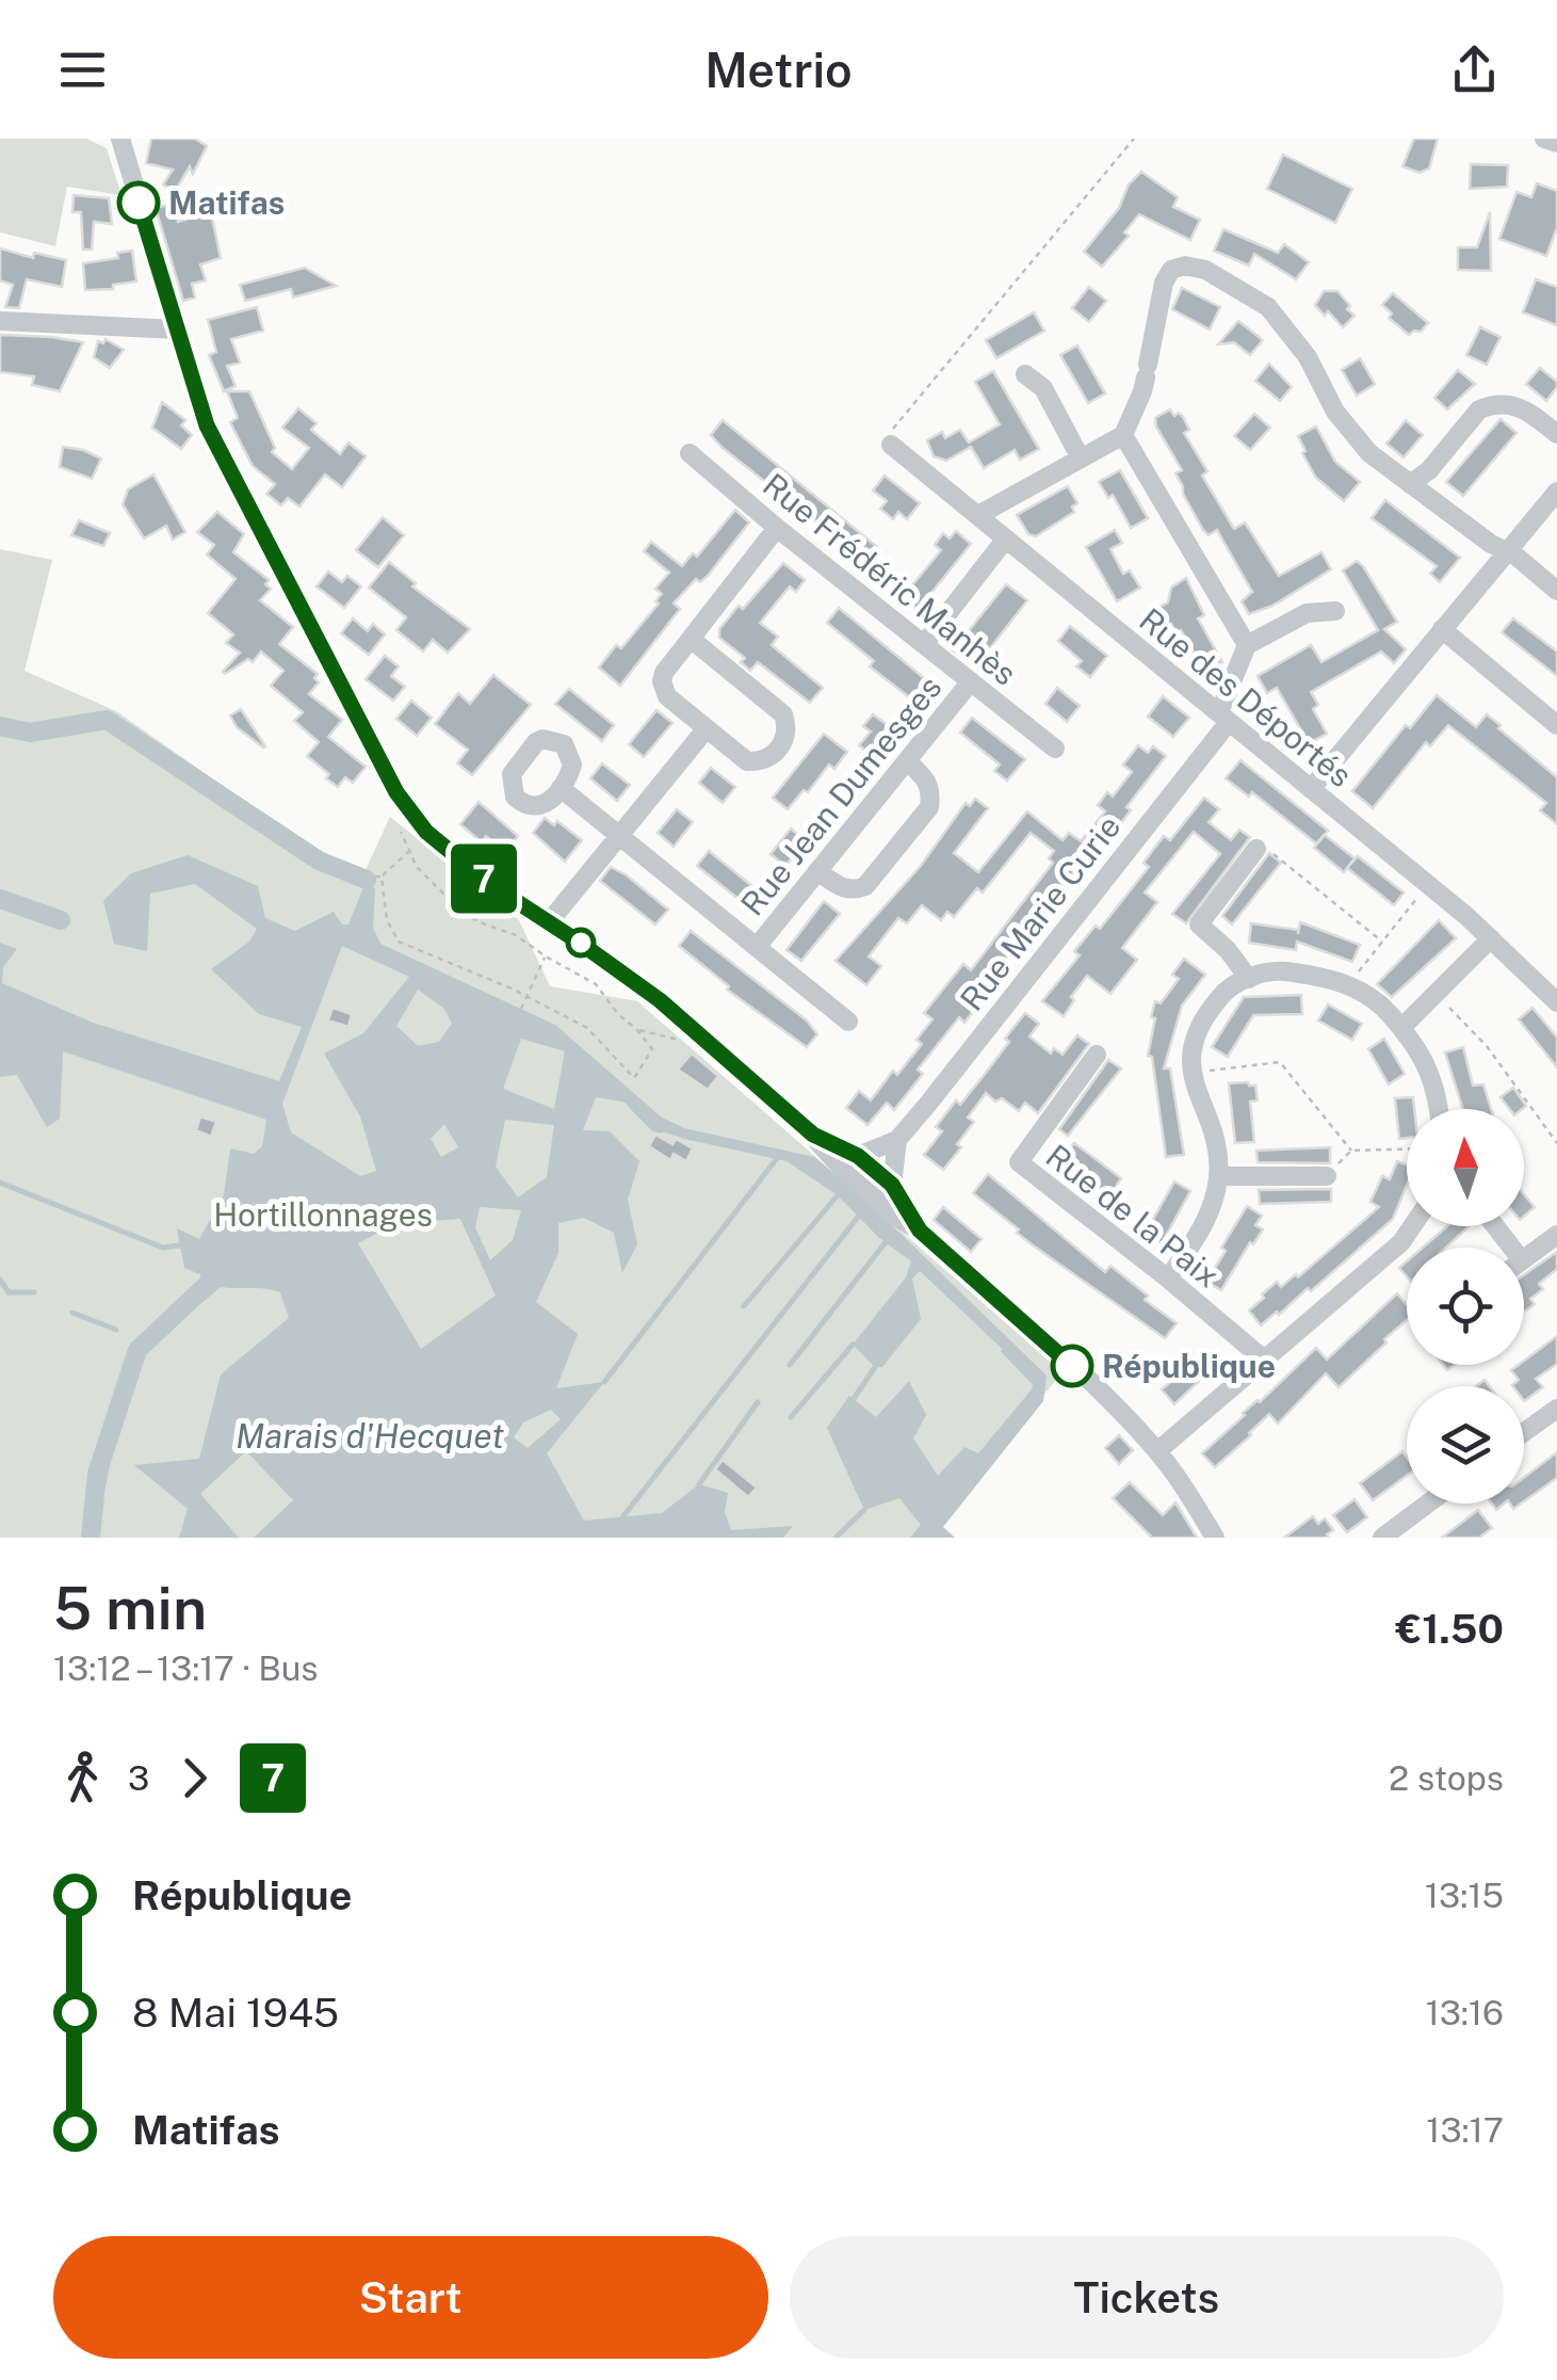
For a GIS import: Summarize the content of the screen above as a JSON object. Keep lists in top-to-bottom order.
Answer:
{
  "streets": {
    "street": [
      "Rue Frédéric Manhès",
      "Rue des Déportés",
      "Rue Jean Dumesges",
      "Rue Marie Curie",
      "Rue de la Paix"
    ]
  },
  "crossings": [
    ["Rue Frédéric Manhès", "Rue Jean Dumesges"],
    ["Rue des Déportés", "Rue Marie Curie"]
  ],
  "water": ["Marais d'Hecquet"],
  "parks": ["Hortillonnages"],
  "places": ["Matifas", "République"],
  "lines": ["bus line 7"],
  "north": "top",
  "page": {
    "header": "Metrio",
    "on_map": "7",
    "heading": ["5 min", "13:12 – 13:17 · Bus", "€1.50"],
    "legs": ["3", "7", "2 stops"],
    "list": [
      {
        "name": "République",
        "value": "13:15"
      },
      {
        "name": "8 Mai 1945",
        "value": "13:16"
      },
      {
        "name": "Matifas",
        "value": "13:17"
      }
    ],
    "buttons": ["Start", "Tickets"]
  }
}
